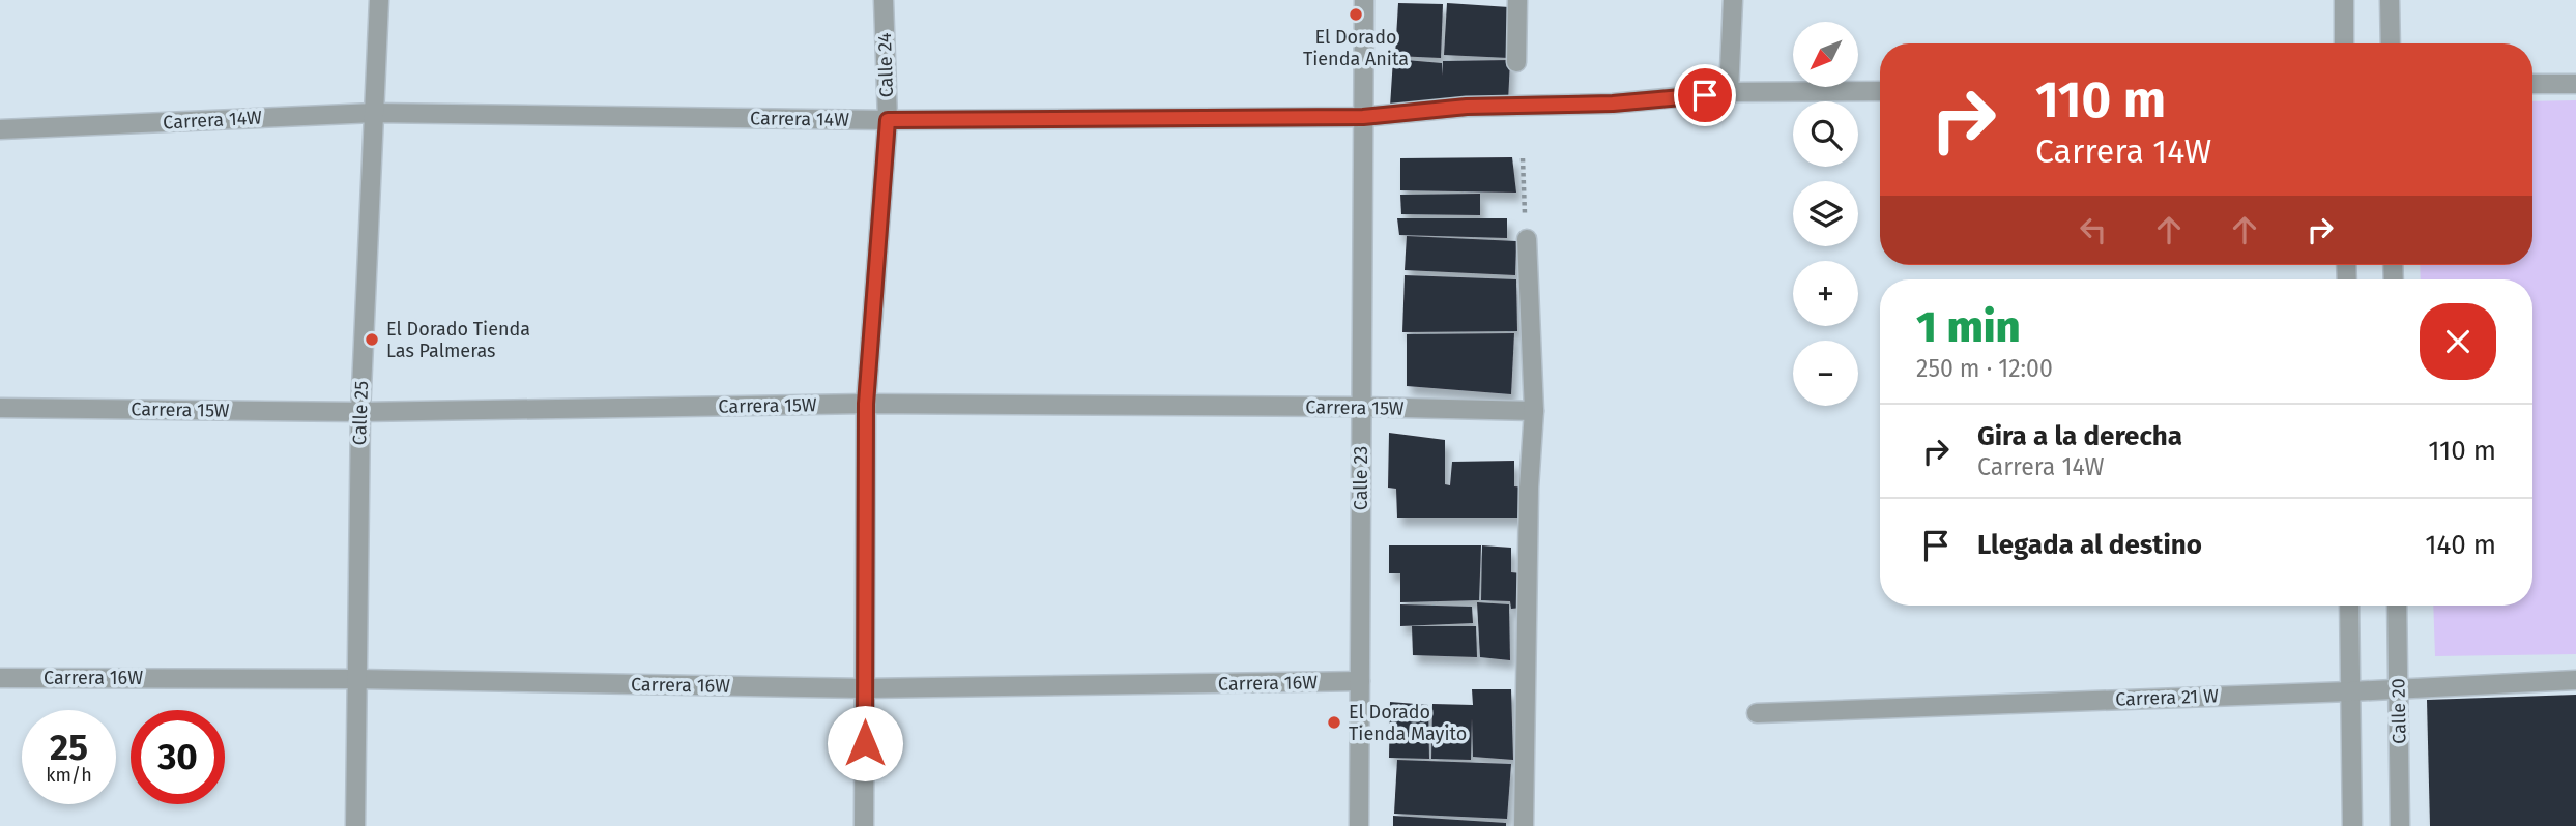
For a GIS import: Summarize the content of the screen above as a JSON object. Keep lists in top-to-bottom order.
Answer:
{
  "streets": {
    "street": [
      "Calle 24",
      "Carrera 14W",
      "Carrera 15W",
      "Calle 25",
      "Calle 23",
      "Carrera 16W",
      "Carrera 21 W",
      "Calle 20"
    ]
  },
  "crossings": [
    ["Calle 24", "Carrera 14W"],
    ["Calle 24", "Carrera 15W"],
    ["Calle 24", "Carrera 16W"],
    ["Carrera 14W", "Calle 25"],
    ["Carrera 14W", "Calle 23"],
    ["Carrera 15W", "Calle 25"],
    ["Carrera 15W", "Calle 23"],
    ["Calle 25", "Carrera 16W"],
    ["Calle 23", "Carrera 16W"],
    ["Carrera 21 W", "Calle 20"]
  ],
  "places": ["El Dorado Tienda Anita", "El Dorado Tienda Las Palmeras", "El Dorado Tienda Mayito"],
  "north": "bottom left",
  "page": {
    "map_buttons": ["+", "−"],
    "turn": ["110 m", "Carrera 14W"],
    "heading": ["1 min", "250 m · 12:00"],
    "list": [
      {
        "name": "Gira a la derecha",
        "note": "Carrera 14W",
        "value": "110 m"
      },
      {
        "name": "Llegada al destino",
        "value": "140 m"
      }
    ],
    "speed": "25 km/h",
    "limit": "30"
  }
}
